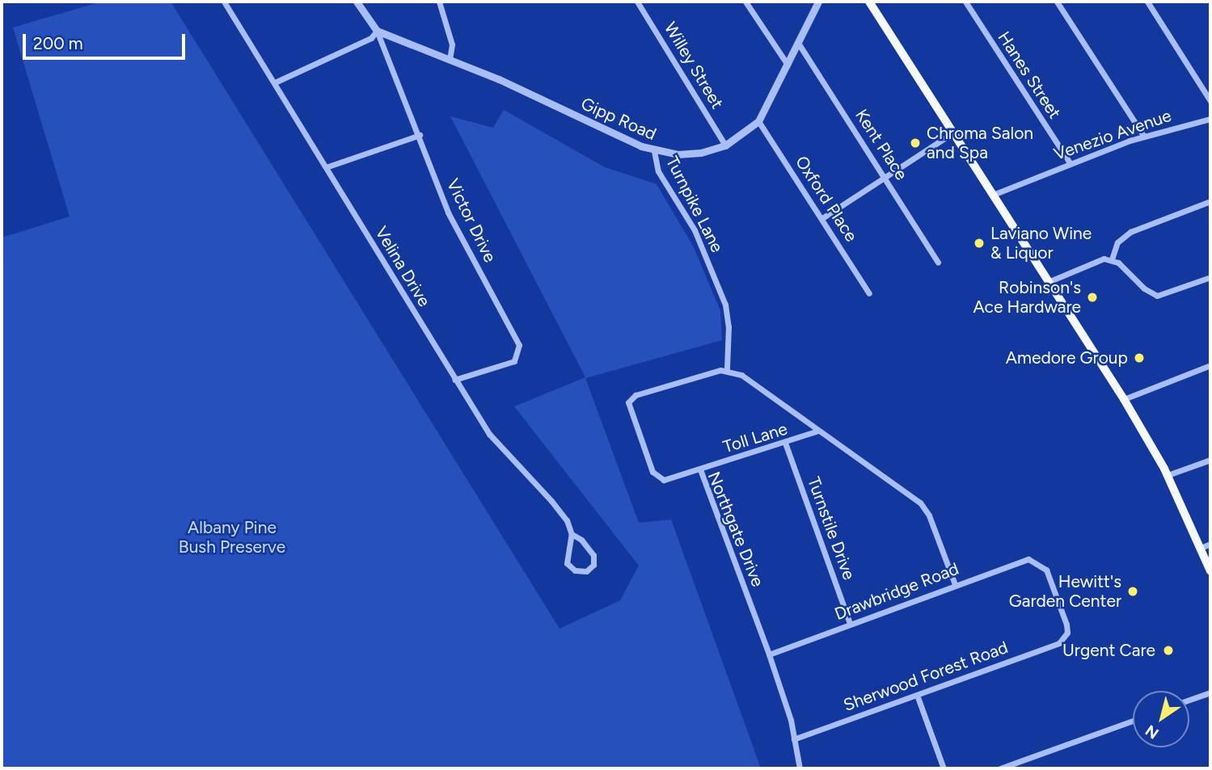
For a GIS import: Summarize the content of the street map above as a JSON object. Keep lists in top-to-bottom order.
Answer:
{
  "streets": {
    "street": [
      "Willey Street",
      "Hanes Street",
      "Gipp Road",
      "Venezio Avenue",
      "Kent Place",
      "Oxford Place",
      "Turnpike Lane",
      "Victor Drive",
      "Velina Drive",
      "Toll Lane",
      "Turnstile Drive",
      "Northgate Drive",
      "Drawbridge Road",
      "Sherwood Forest Road"
    ]
  },
  "crossings": [
    ["Willey Street", "Gipp Road"],
    ["Hanes Street", "Venezio Avenue"],
    ["Gipp Road", "Kent Place"],
    ["Gipp Road", "Oxford Place"],
    ["Gipp Road", "Turnpike Lane"],
    ["Gipp Road", "Victor Drive"],
    ["Turnpike Lane", "Northgate Drive"],
    ["Victor Drive", "Velina Drive"],
    ["Toll Lane", "Turnstile Drive"],
    ["Toll Lane", "Northgate Drive"],
    ["Turnstile Drive", "Drawbridge Road"],
    ["Northgate Drive", "Drawbridge Road"],
    ["Northgate Drive", "Sherwood Forest Road"],
    ["Drawbridge Road", "Sherwood Forest Road"]
  ],
  "parks": ["Albany Pine Bush Preserve"],
  "places": [
    "Chroma Salon and Spa",
    "Laviano Wine & Liquor",
    "Robinson's Ace Hardware",
    "Amedore Group",
    "Hewitt's Garden Center",
    "Urgent Care"
  ],
  "scale_bar": "200 m",
  "north": "bottom left"
}
